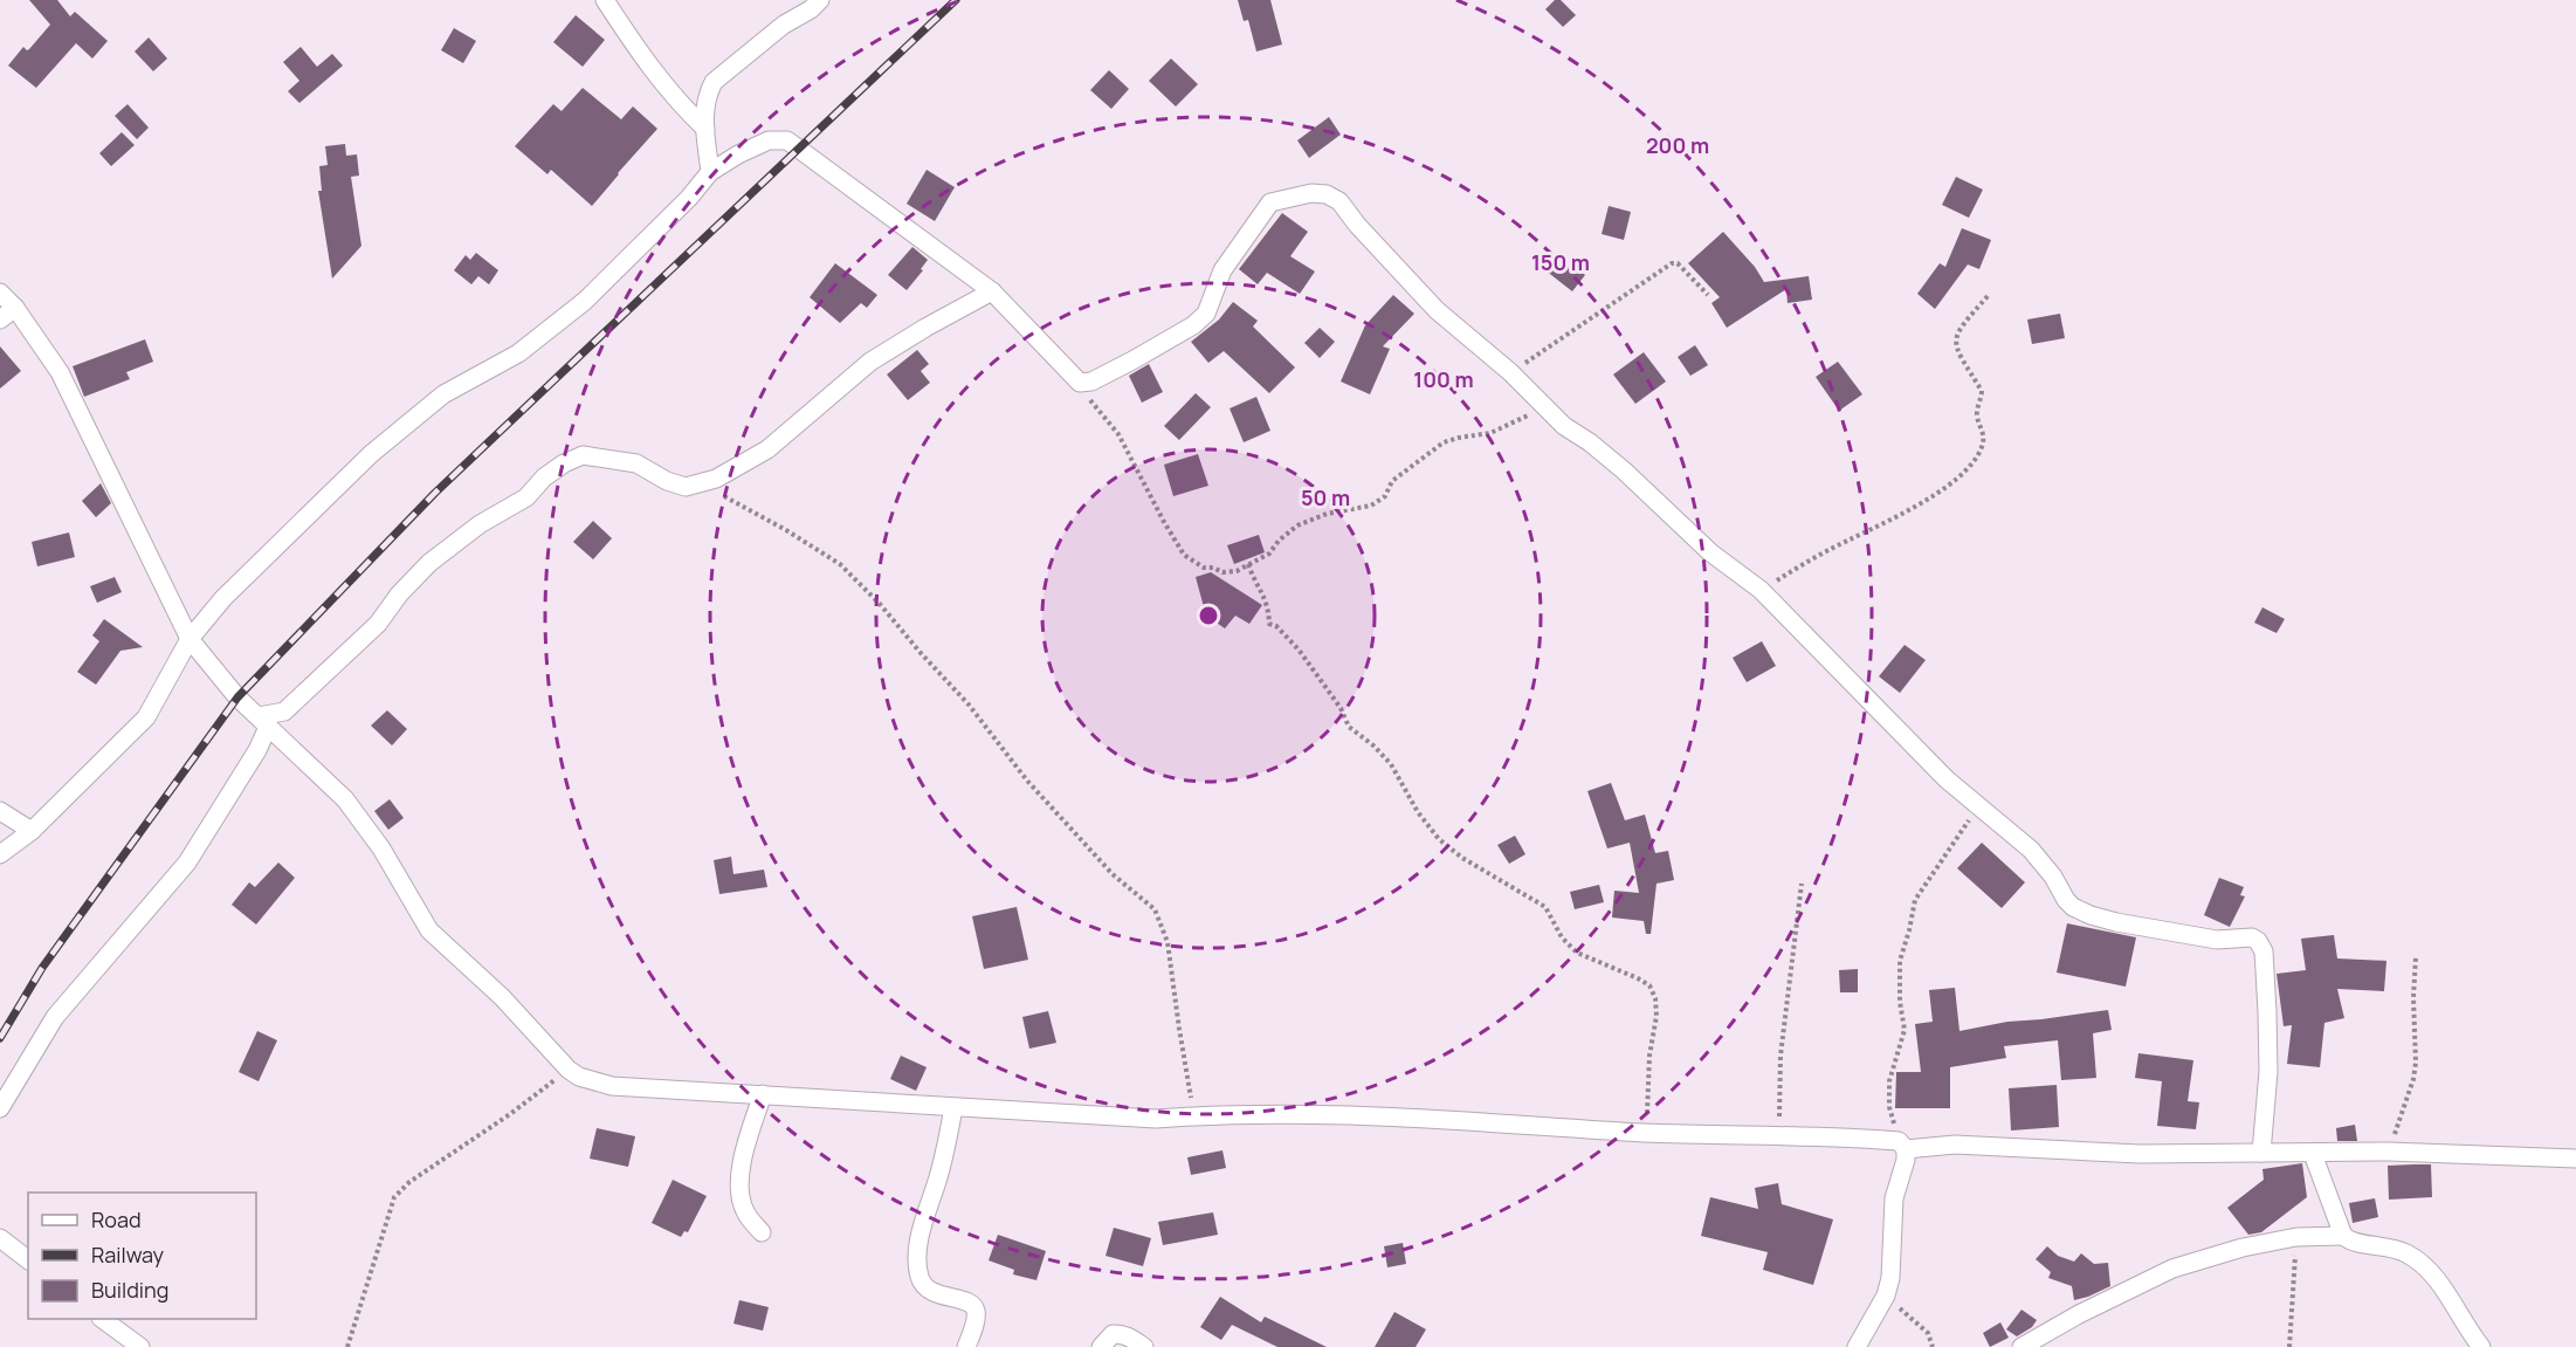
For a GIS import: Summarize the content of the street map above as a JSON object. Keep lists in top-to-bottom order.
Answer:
{
  "legend": ["Road", "Railway", "Building"],
  "rings": [
    "200 m",
    "150 m",
    "100 m",
    "50 m"
  ]
}
